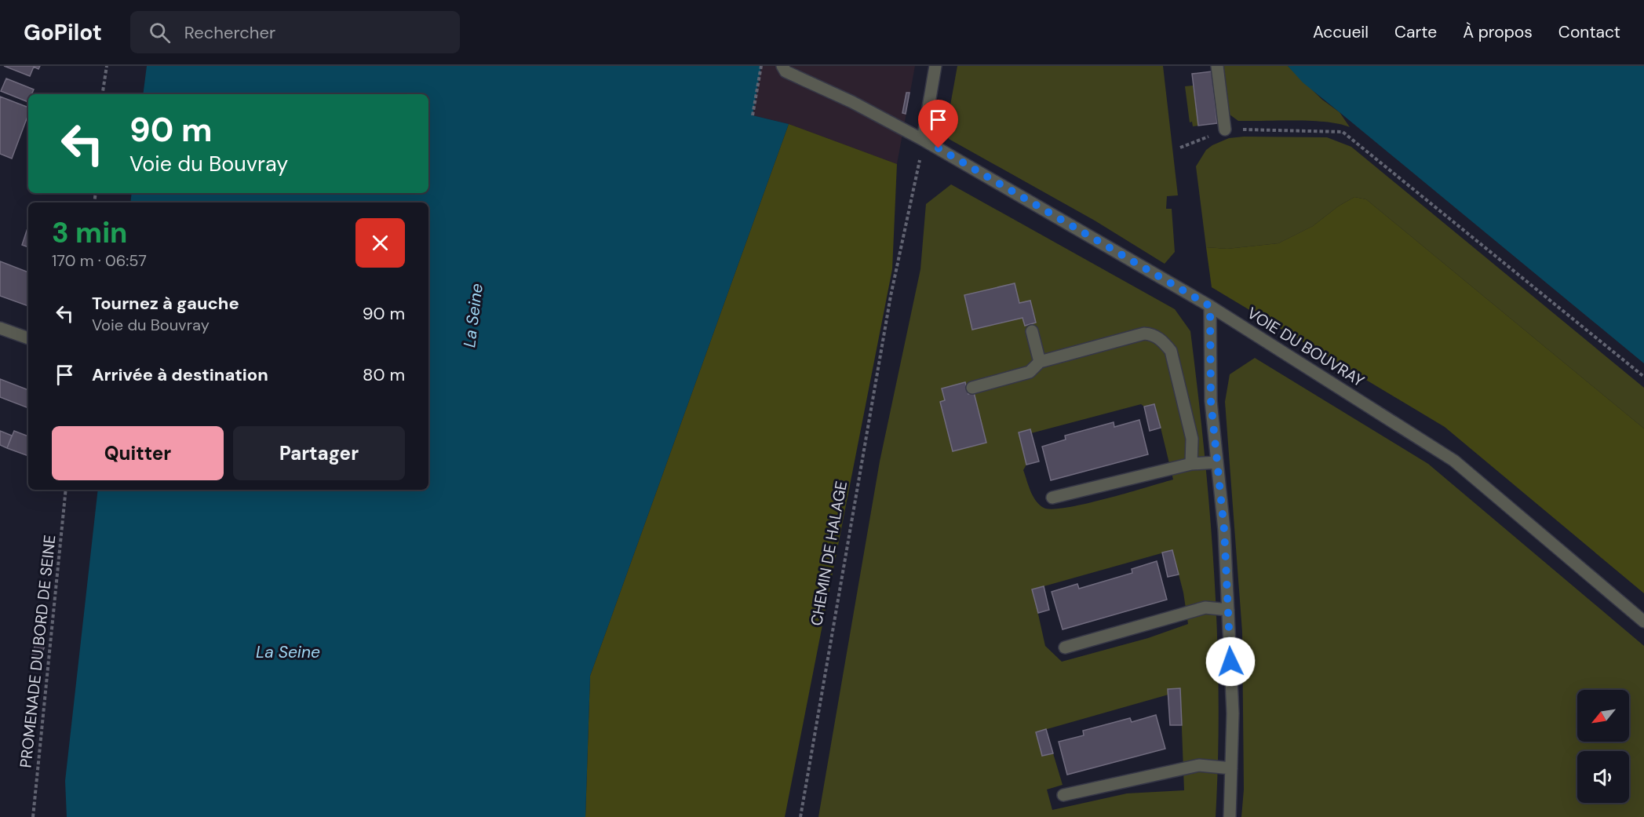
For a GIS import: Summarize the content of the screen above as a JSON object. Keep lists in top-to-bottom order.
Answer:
{
  "streets": {
    "street": ["VOIE DU BOUVRAY"],
    "path": ["CHEMIN DE HALAGE", "PROMENADE DU BORD DE SEINE"]
  },
  "crossings": [
    ["VOIE DU BOUVRAY", "CHEMIN DE HALAGE"]
  ],
  "water": ["La Seine"],
  "north": "bottom left",
  "page": {
    "header": "GoPilot",
    "search": "Rechercher",
    "nav": [
      "Accueil",
      "Carte",
      "À propos",
      "Contact"
    ],
    "turn": ["90 m", "Voie du Bouvray"],
    "heading": ["3 min", "170 m · 06:57"],
    "list": [
      {
        "name": "Tournez à gauche",
        "note": "Voie du Bouvray",
        "value": "90 m"
      },
      {
        "name": "Arrivée à destination",
        "value": "80 m"
      }
    ],
    "buttons": ["Quitter", "Partager"]
  }
}
